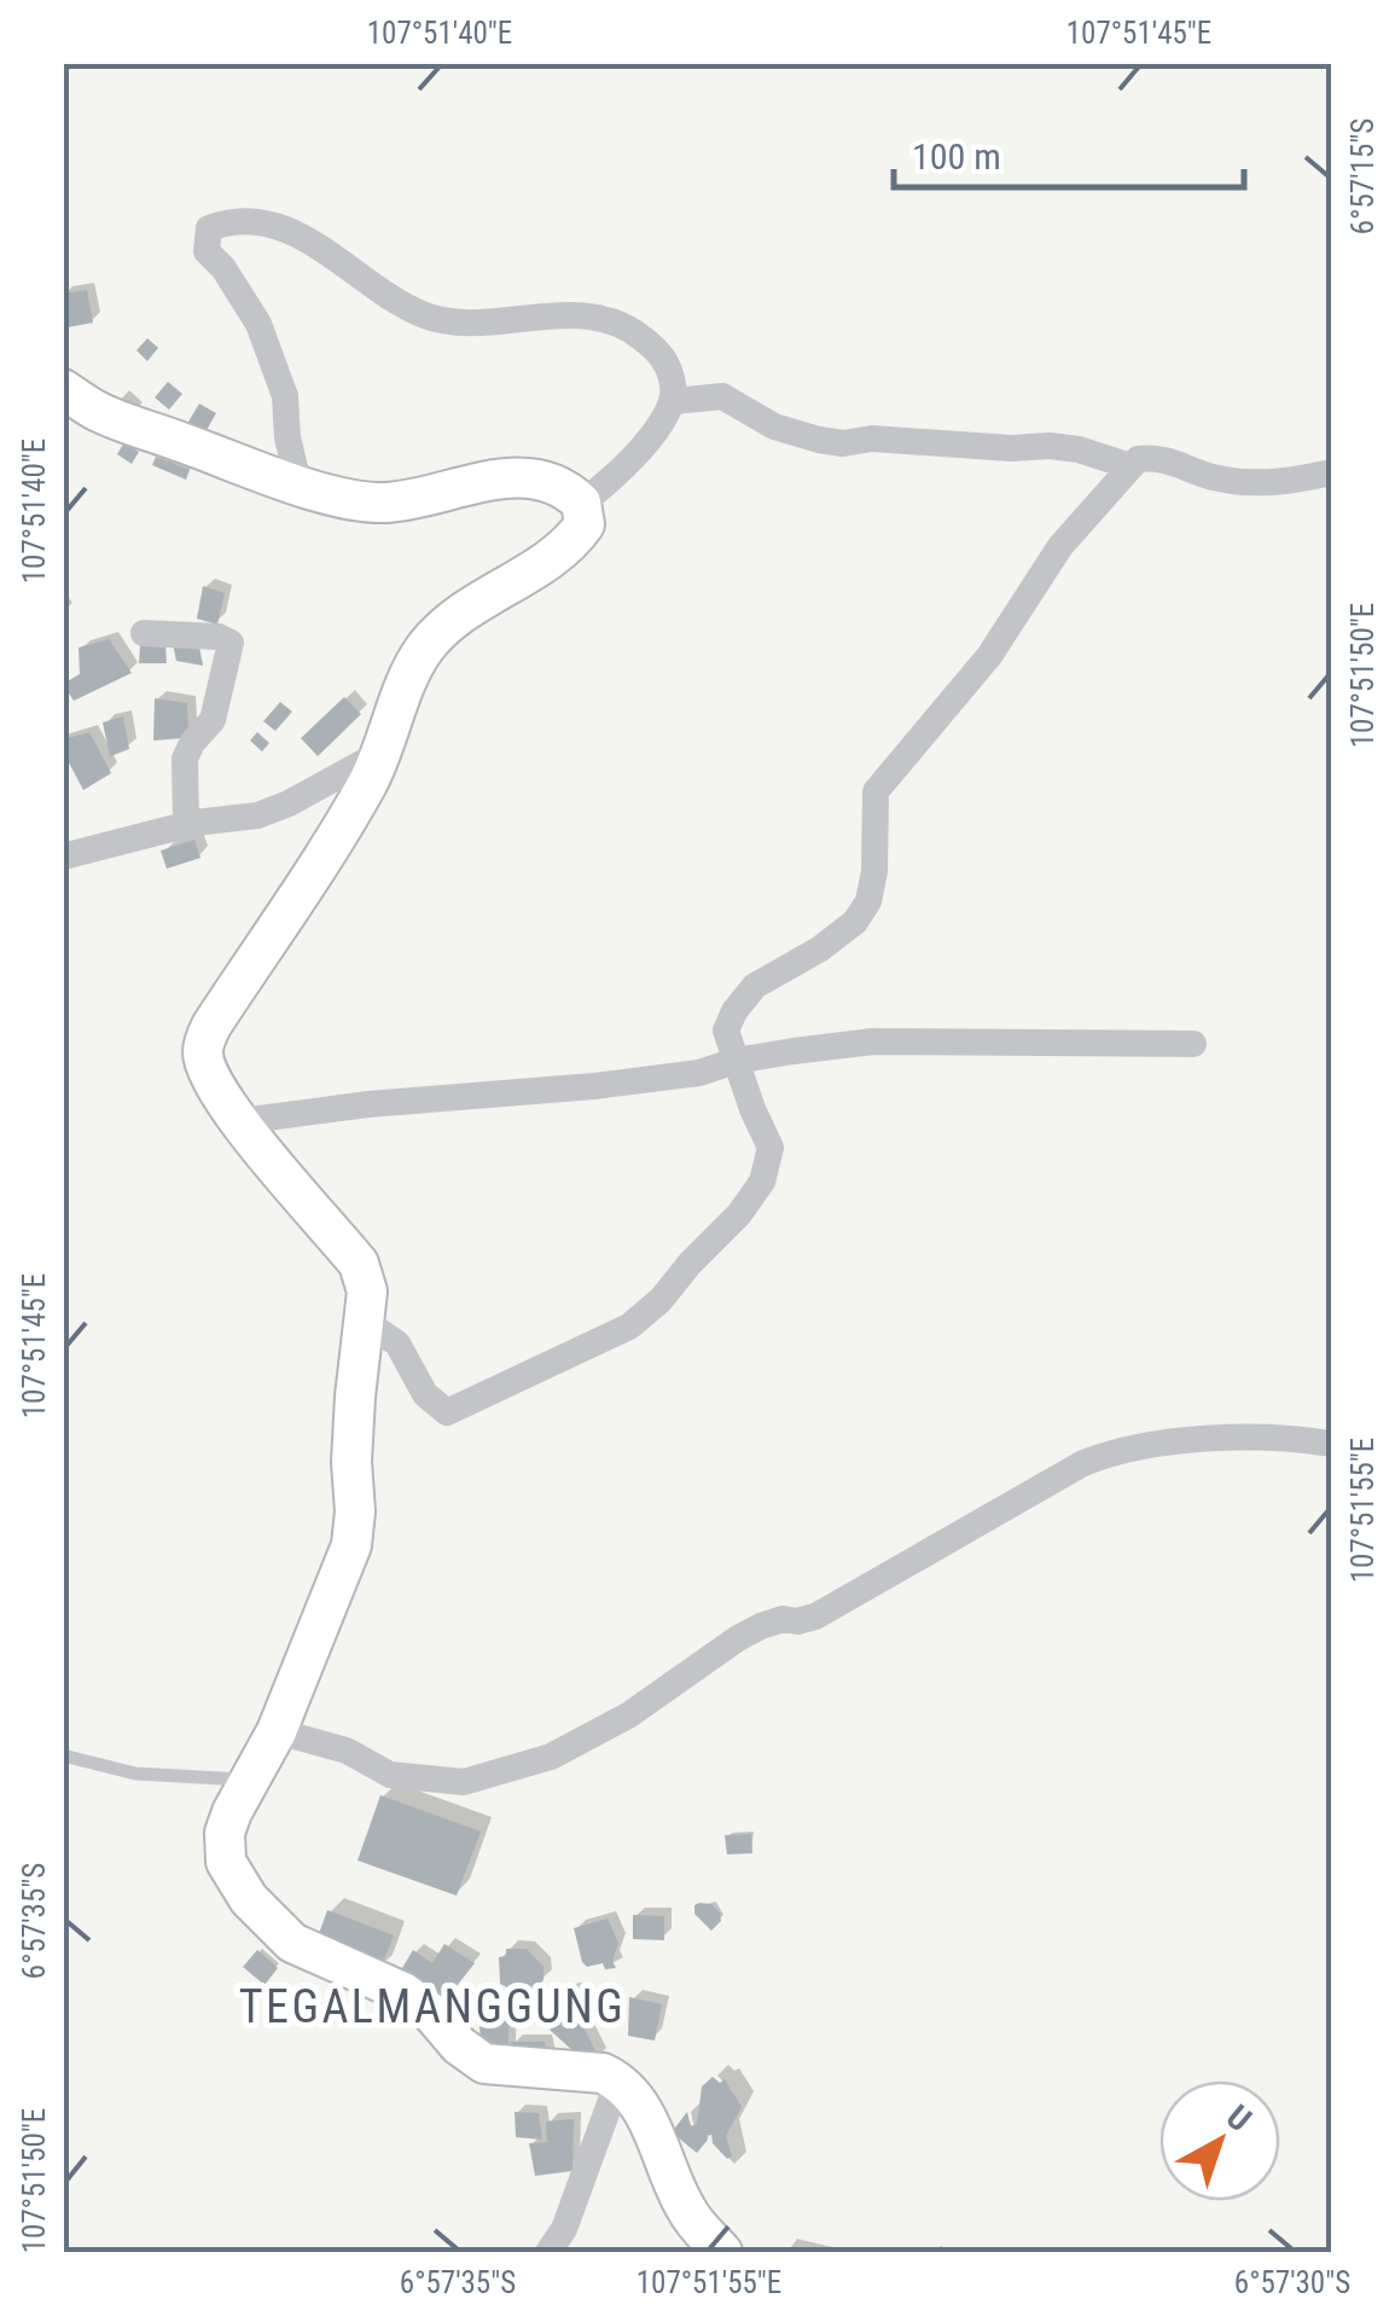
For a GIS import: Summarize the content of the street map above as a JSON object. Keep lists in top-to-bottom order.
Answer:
{
  "districts": ["TEGALMANGGUNG"],
  "scale_bar": "100 m",
  "north": "top right",
  "coordinates": [
    "107°51'40\"E",
    "107°51'45\"E",
    "6°57'15\"S",
    "107°51'50\"E",
    "107°51'55\"E",
    "6°57'35\"S",
    "6°57'30\"S"
  ]
}
